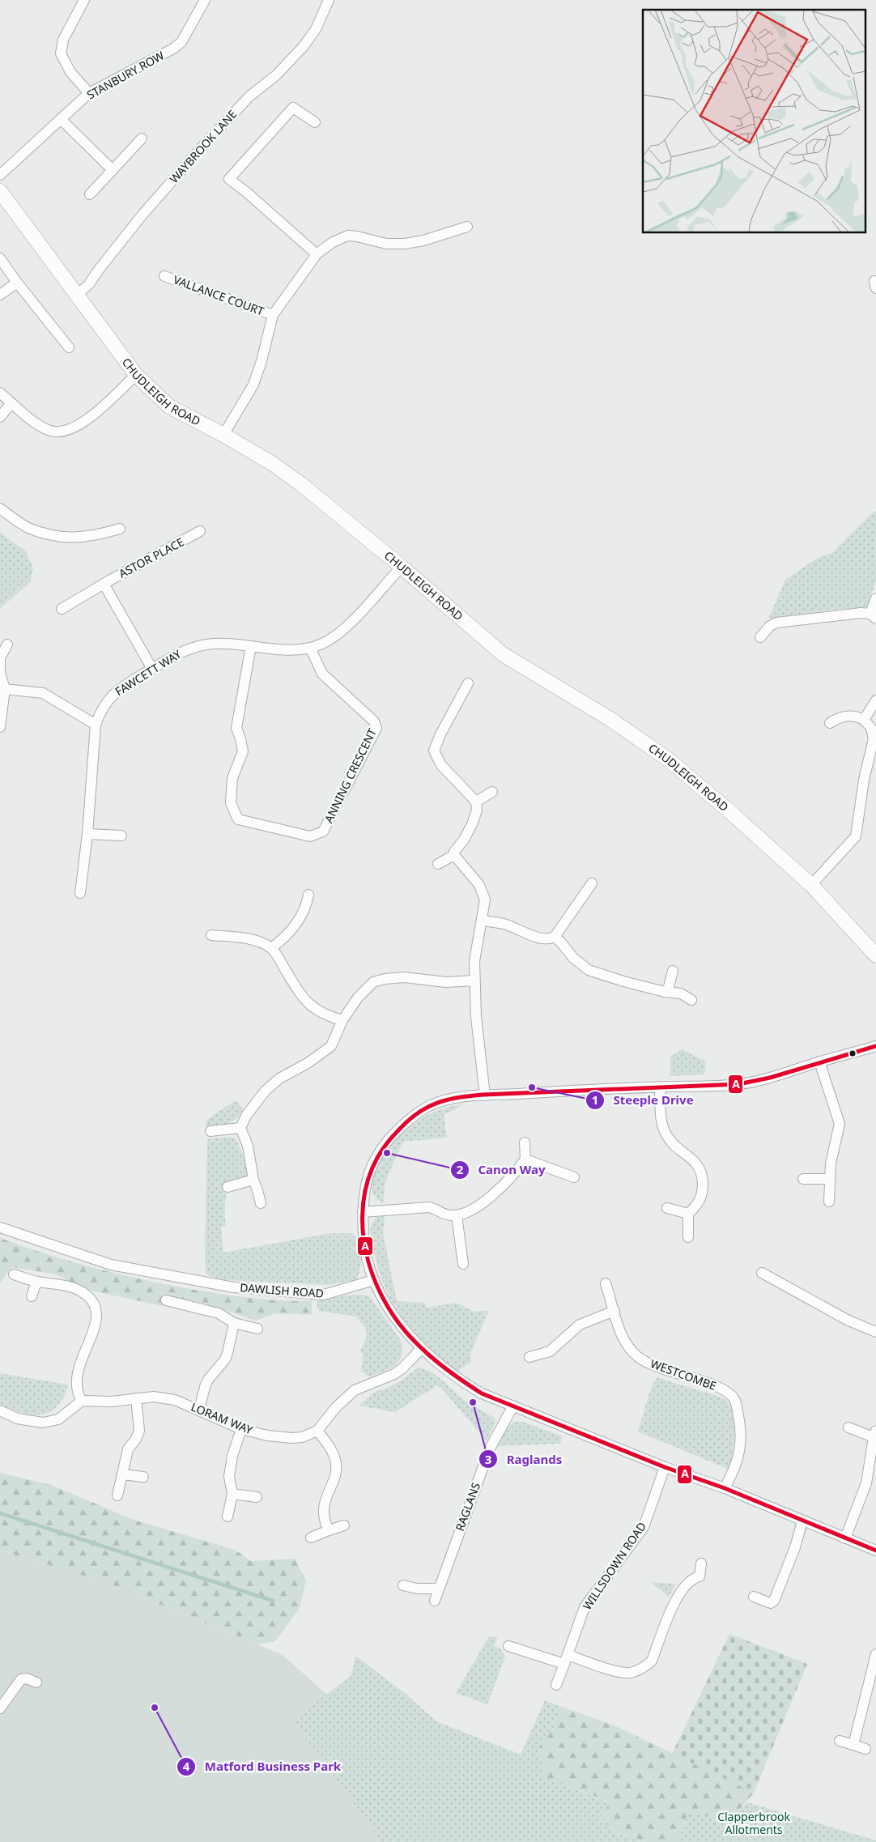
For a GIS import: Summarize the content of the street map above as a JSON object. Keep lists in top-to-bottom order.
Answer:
{
  "streets": {
    "street": [
      "STANBURY ROW",
      "WAYBROOK LANE",
      "VALLANCE COURT",
      "CHUDLEIGH ROAD",
      "ASTOR PLACE",
      "FAWCETT WAY",
      "ANNING CRESCENT",
      "DAWLISH ROAD",
      "WESTCOMBE",
      "LORAM WAY",
      "RAGLANS",
      "WILLSDOWN ROAD"
    ]
  },
  "crossings": [
    ["WAYBROOK LANE", "CHUDLEIGH ROAD"],
    ["CHUDLEIGH ROAD", "FAWCETT WAY"],
    ["FAWCETT WAY", "ANNING CRESCENT"]
  ],
  "parks": ["Clapperbrook Allotments"],
  "places": [
    "Steeple Drive",
    "Canon Way",
    "Raglands",
    "Matford Business Park"
  ],
  "lines": ["transit line A"]
}
